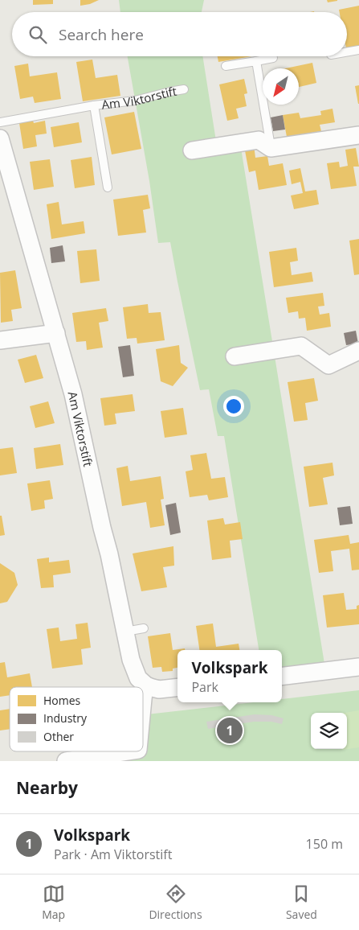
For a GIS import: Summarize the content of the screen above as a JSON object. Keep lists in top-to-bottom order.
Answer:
{
  "streets": {
    "street": ["Am Viktorstift"]
  },
  "legend": ["Homes", "Industry", "Other"],
  "north": "bottom left",
  "page": {
    "search": "Search here",
    "popup": ["Volkspark", "Park"],
    "pins": "1",
    "heading": "Nearby",
    "list": [
      {
        "mark": "1",
        "name": "Volkspark",
        "note": "Park · Am Viktorstift",
        "value": "150 m"
      }
    ],
    "nav": ["Map", "Directions", "Saved"]
  }
}
